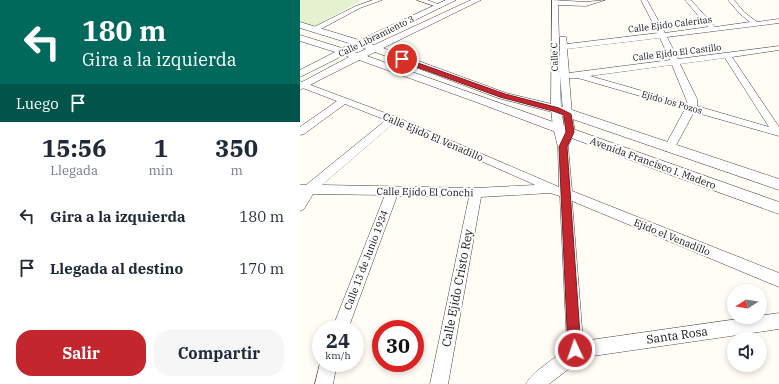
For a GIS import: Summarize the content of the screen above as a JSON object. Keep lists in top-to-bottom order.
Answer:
{
  "streets": {
    "street": [
      "Calle Ejido Caleritas",
      "Calle Libramiento 3",
      "Calle Ejido El Castillo",
      "Calle C",
      "Ejido los Pozos",
      "Calle Ejido El Venadillo",
      "Avenida Francisco I. Madero",
      "Calle Ejido El Conchi",
      "Ejido el Venadillo",
      "Calle 13 de Junio 1934",
      "Calle Ejido Cristo Rey",
      "Santa Rosa"
    ]
  },
  "crossings": [
    ["Calle Ejido Caleritas", "Calle C"],
    ["Calle Libramiento 3", "Calle Ejido El Venadillo"],
    ["Calle Libramiento 3", "Avenida Francisco I. Madero"],
    ["Calle Ejido El Castillo", "Ejido los Pozos"],
    ["Calle C", "Ejido los Pozos"],
    ["Calle C", "Avenida Francisco I. Madero"],
    ["Calle Ejido El Venadillo", "Calle Ejido El Conchi"],
    ["Calle Ejido El Venadillo", "Ejido el Venadillo"],
    ["Calle Ejido El Conchi", "Calle 13 de Junio 1934"],
    ["Calle Ejido El Conchi", "Calle Ejido Cristo Rey"]
  ],
  "north": "left",
  "page": {
    "turn": ["180 m", "Gira a la izquierda"],
    "then": "Luego",
    "eta": [
      "15:56",
      "Llegada",
      "1",
      "min",
      "350",
      "m"
    ],
    "list": [
      {
        "name": "Gira a la izquierda",
        "value": "180 m"
      },
      {
        "name": "Llegada al destino",
        "value": "170 m"
      }
    ],
    "speed": "24 km/h",
    "limit": "30",
    "buttons": ["Salir", "Compartir"]
  }
}
